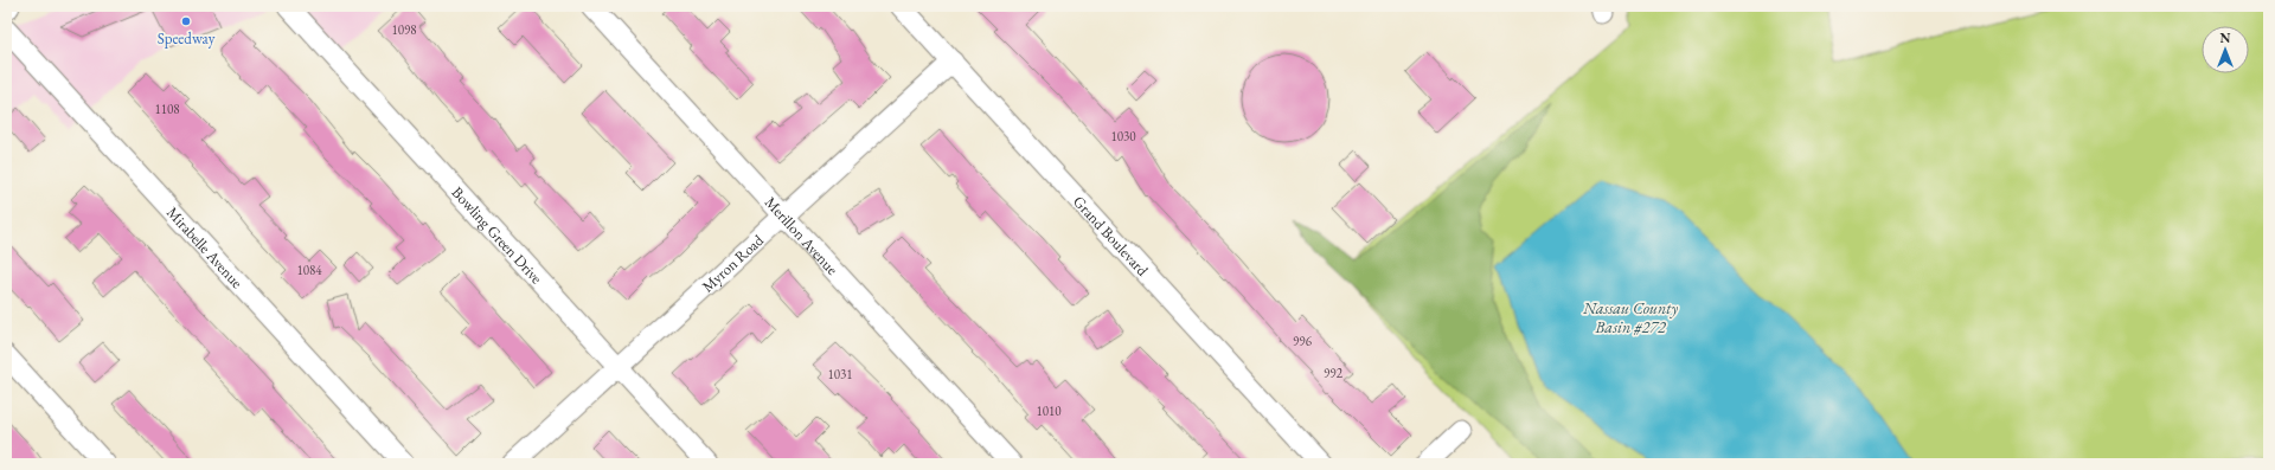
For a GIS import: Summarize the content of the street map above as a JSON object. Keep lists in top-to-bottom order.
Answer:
{
  "streets": {
    "street": [
      "Bowling Green Drive",
      "Merillon Avenue",
      "Grand Boulevard",
      "Mirabelle Avenue",
      "Myron Road"
    ]
  },
  "crossings": [
    ["Bowling Green Drive", "Myron Road"],
    ["Merillon Avenue", "Myron Road"],
    ["Grand Boulevard", "Myron Road"]
  ],
  "water": ["Nassau County Basin #272"],
  "places": ["Speedway"],
  "house_numbers": [
    "1098",
    "1108",
    "1030",
    "1084",
    "996",
    "992",
    "1031",
    "1010"
  ],
  "north": "top"
}
